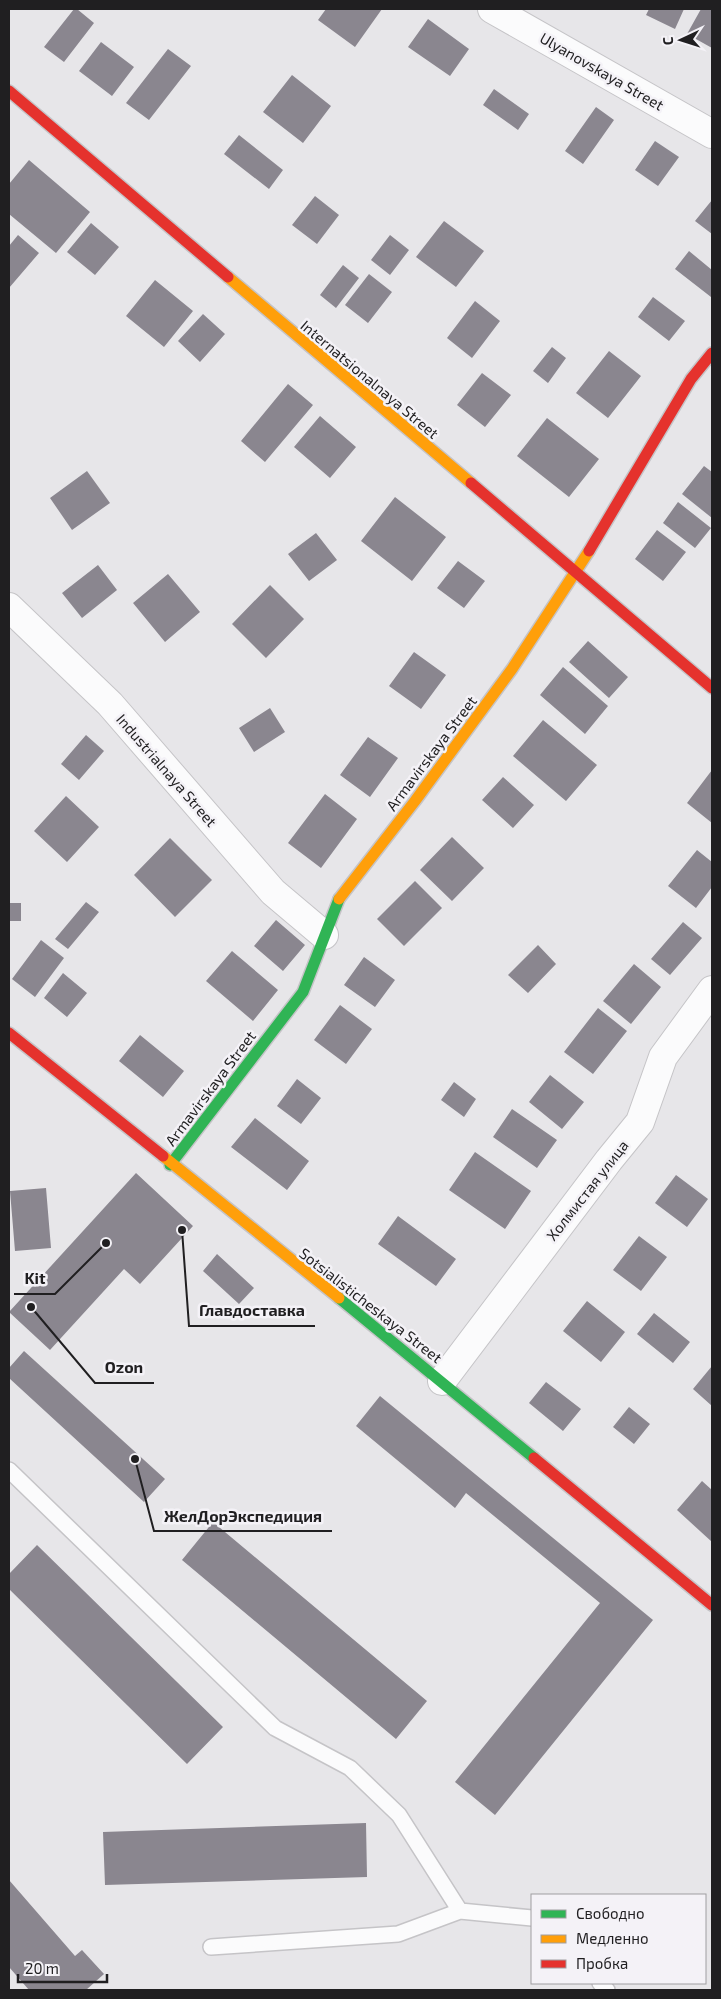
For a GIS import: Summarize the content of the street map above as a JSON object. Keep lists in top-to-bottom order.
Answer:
{
  "streets": {
    "street": [
      "Ulyanovskaya Street",
      "Internatsionalnaya Street",
      "Armavirskaya Street",
      "Industrialnaya Street",
      "Холмистая улица",
      "Sotsialisticheskaya Street"
    ]
  },
  "crossings": [
    ["Internatsionalnaya Street", "Armavirskaya Street"],
    ["Armavirskaya Street", "Industrialnaya Street"],
    ["Armavirskaya Street", "Sotsialisticheskaya Street"],
    ["Холмистая улица", "Sotsialisticheskaya Street"]
  ],
  "places": [
    "Главдоставка",
    "Kit",
    "Ozon",
    "ЖелДорЭкспедиция"
  ],
  "legend": ["Свободно", "Медленно", "Пробка"],
  "scale_bar": "20 m",
  "north": "left"
}
